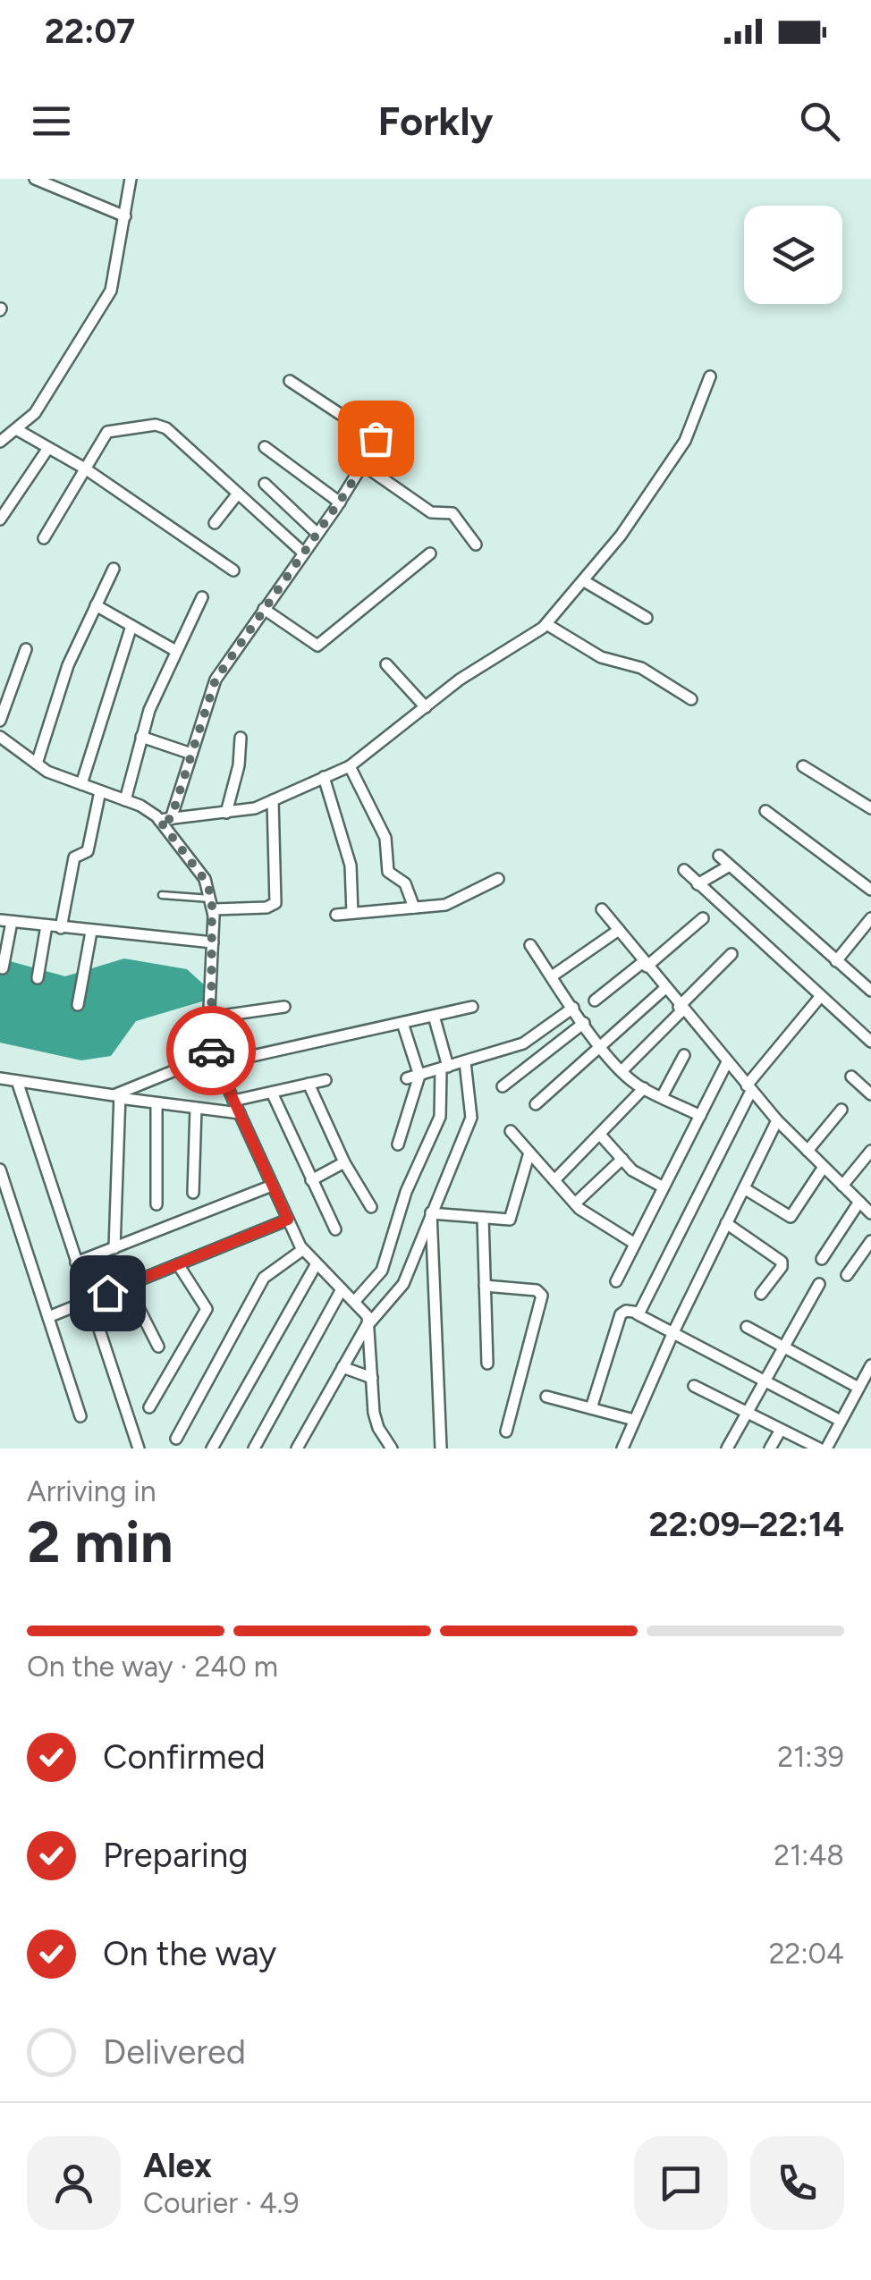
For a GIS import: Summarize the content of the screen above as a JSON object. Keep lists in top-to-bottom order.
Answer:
{
  "page": {
    "status": "22:07",
    "header": "Forkly",
    "heading": ["2 min", "Arriving in", "22:09–22:14"],
    "panel": ["Alex", "Courier · 4.9"],
    "bar": "On the way · 240 m",
    "list": [
      ["Confirmed", "21:39"],
      ["Preparing", "21:48"],
      ["On the way", "22:04"],
      "Delivered"
    ]
  }
}
